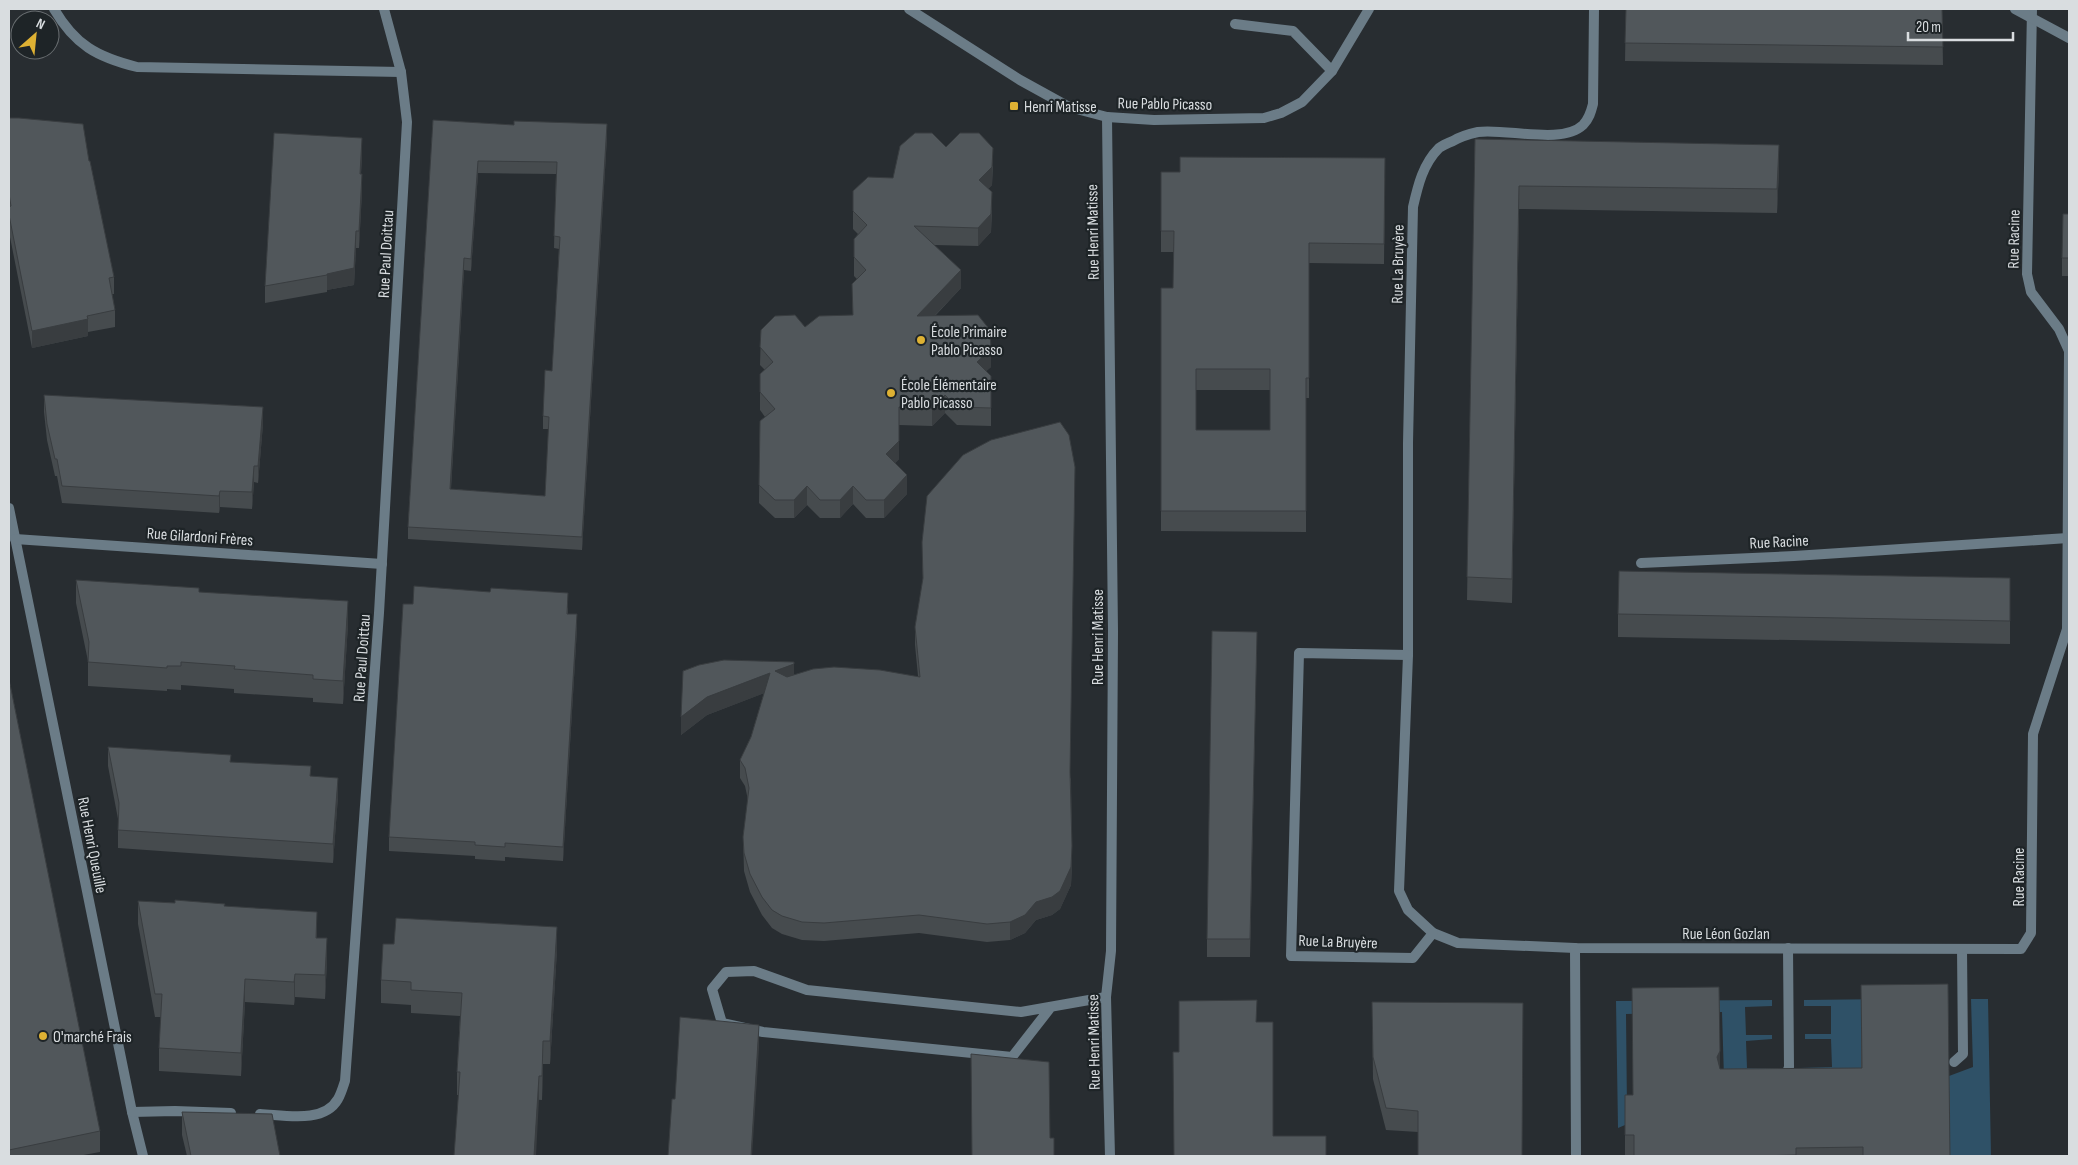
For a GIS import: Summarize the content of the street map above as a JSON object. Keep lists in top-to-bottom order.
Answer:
{
  "streets": {
    "street": [
      "Rue Pablo Picasso",
      "Rue Henri Matisse",
      "Rue Racine",
      "Rue Paul Doittau",
      "Rue La Bruyère",
      "Rue Gilardoni Frères",
      "Rue Henri Queuille",
      "Rue Léon Gozlan"
    ]
  },
  "crossings": [
    ["Rue Pablo Picasso", "Rue Henri Matisse"],
    ["Rue Racine", "Rue Léon Gozlan"],
    ["Rue Paul Doittau", "Rue Gilardoni Frères"],
    ["Rue Paul Doittau", "Rue Henri Queuille"],
    ["Rue La Bruyère", "Rue Léon Gozlan"],
    ["Rue Gilardoni Frères", "Rue Henri Queuille"]
  ],
  "places": {
    "transit": ["Henri Matisse"],
    "other": ["École Primaire Pablo Picasso", "École Élémentaire Pablo Picasso", "O'marché Frais"]
  },
  "scale_bar": "20 m",
  "north": "top right"
}
